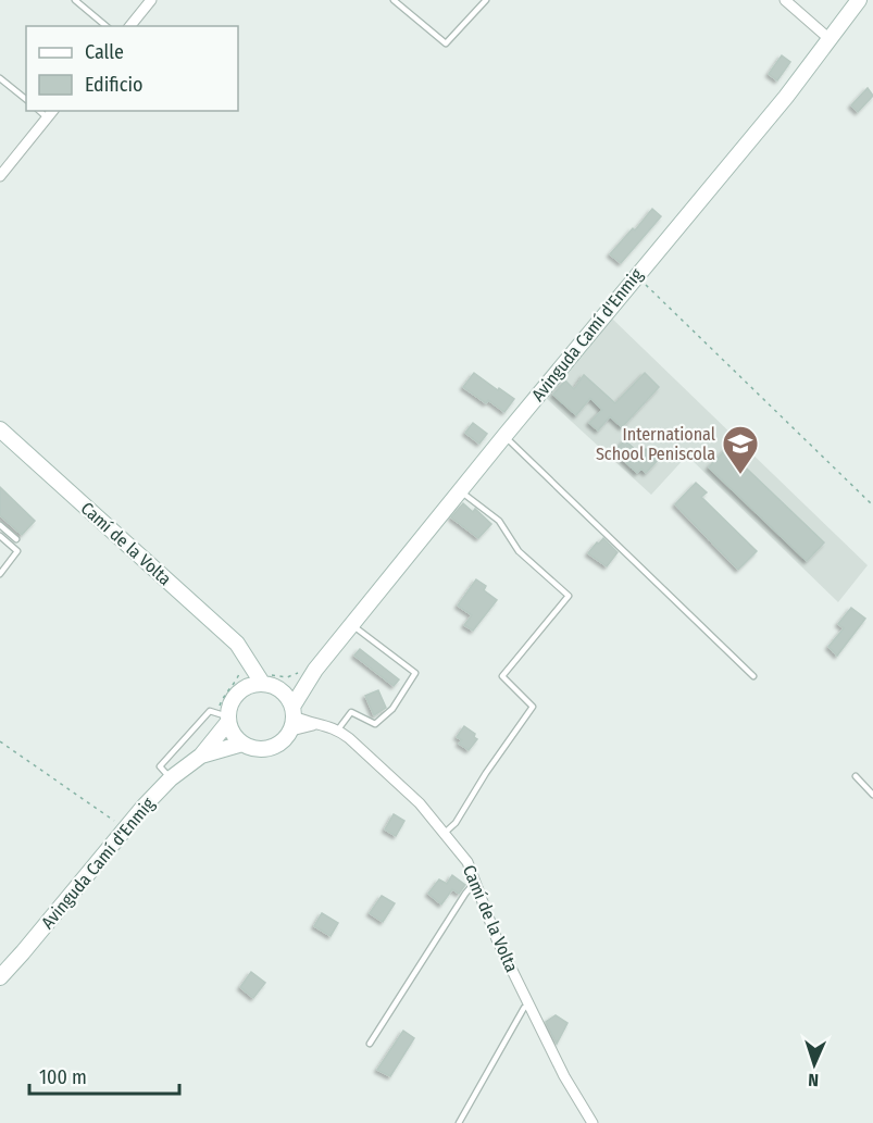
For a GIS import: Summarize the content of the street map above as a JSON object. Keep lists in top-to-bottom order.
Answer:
{
  "streets": {
    "street": ["Avinguda Camí d'Enmig", "Camí de la Volta"]
  },
  "crossings": [
    ["Avinguda Camí d'Enmig", "Camí de la Volta"]
  ],
  "places": {
    "school or university": ["International School Peniscola"]
  },
  "legend": ["Calle", "Edificio"],
  "scale_bar": "100 m",
  "north": "bottom"
}
